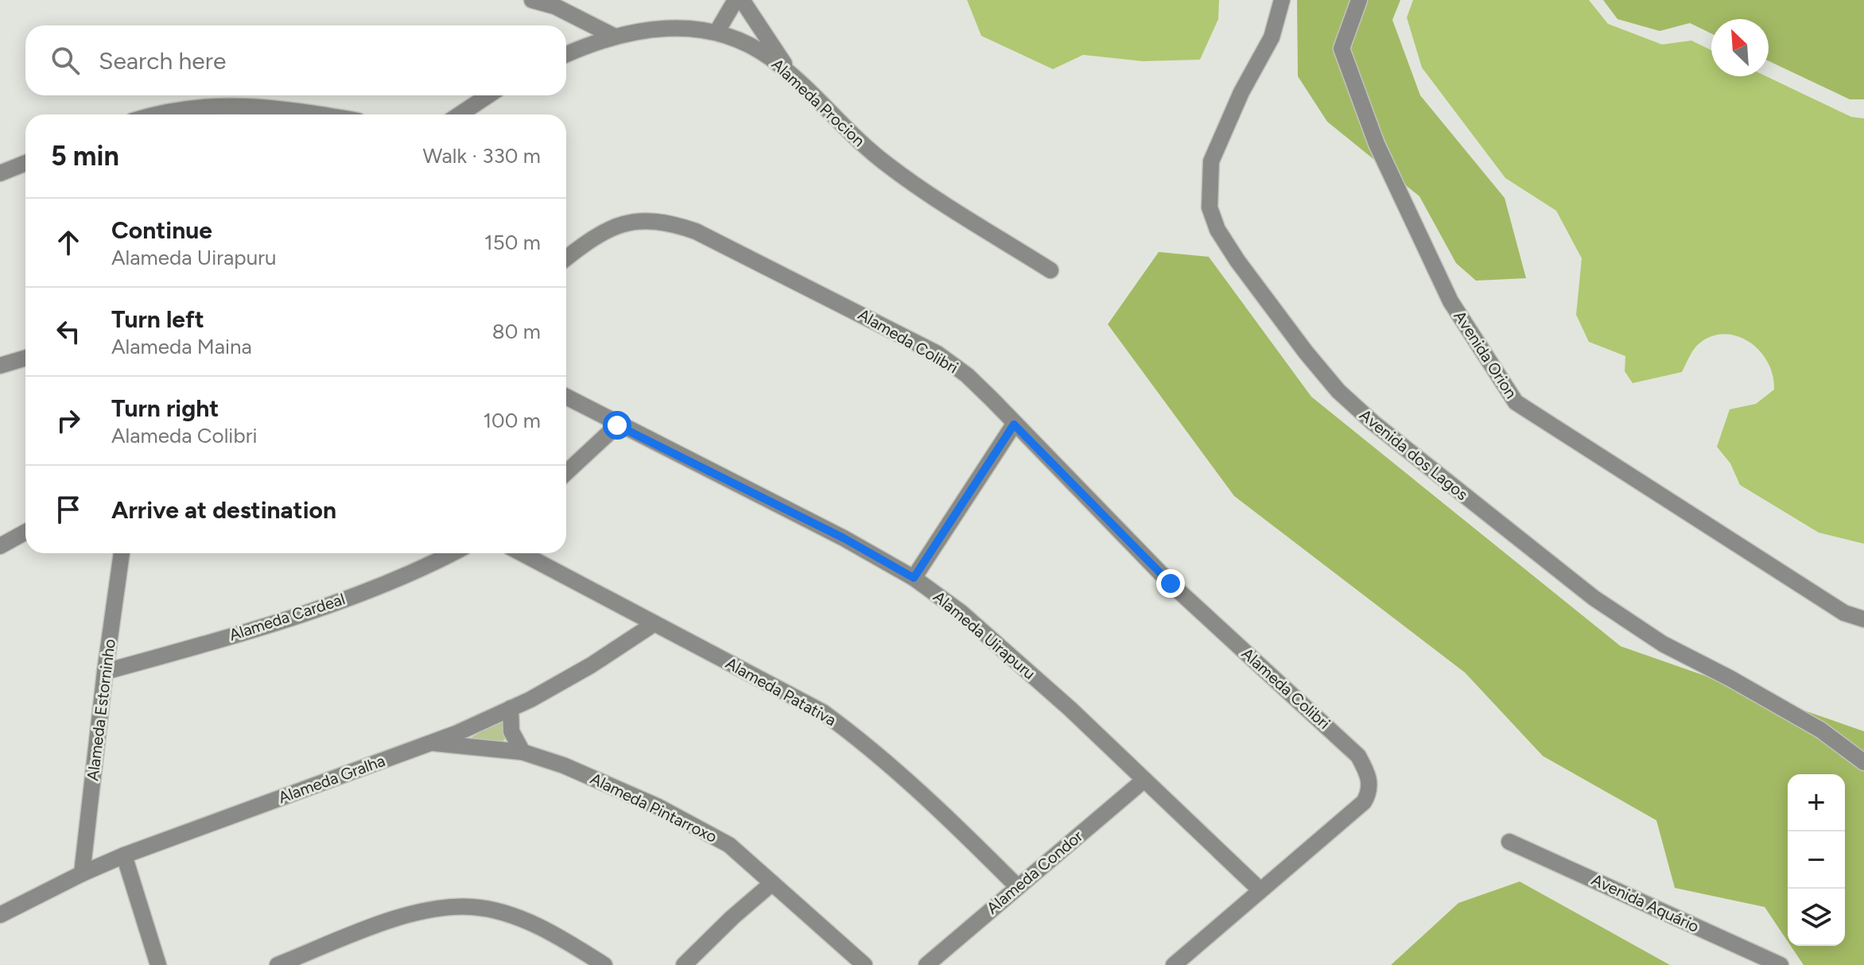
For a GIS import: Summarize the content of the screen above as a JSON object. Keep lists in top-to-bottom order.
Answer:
{
  "streets": {
    "street": [
      "Alameda Procion",
      "Alameda Colibri",
      "Avenida Orion",
      "Avenida dos Lagos",
      "Alameda Cardeal",
      "Alameda Uirapuru",
      "Alameda Patativa",
      "Alameda Estorninho",
      "Alameda Gralha",
      "Alameda Pintarroxo",
      "Alameda Condor",
      "Avenida Aquário"
    ]
  },
  "crossings": [
    ["Alameda Colibri", "Alameda Uirapuru"],
    ["Alameda Cardeal", "Alameda Estorninho"],
    ["Alameda Uirapuru", "Alameda Condor"],
    ["Alameda Patativa", "Alameda Gralha"],
    ["Alameda Patativa", "Alameda Condor"],
    ["Alameda Estorninho", "Alameda Gralha"],
    ["Alameda Gralha", "Alameda Pintarroxo"]
  ],
  "north": "top left",
  "page": {
    "search": "Search here",
    "heading": ["5 min", "Walk · 330 m"],
    "list": [
      ["Continue", "Alameda Uirapuru", "150 m"],
      ["Turn left", "Alameda Maina", "80 m"],
      ["Turn right", "Alameda Colibri", "100 m"],
      "Arrive at destination"
    ],
    "map_buttons": ["+", "−"]
  }
}
